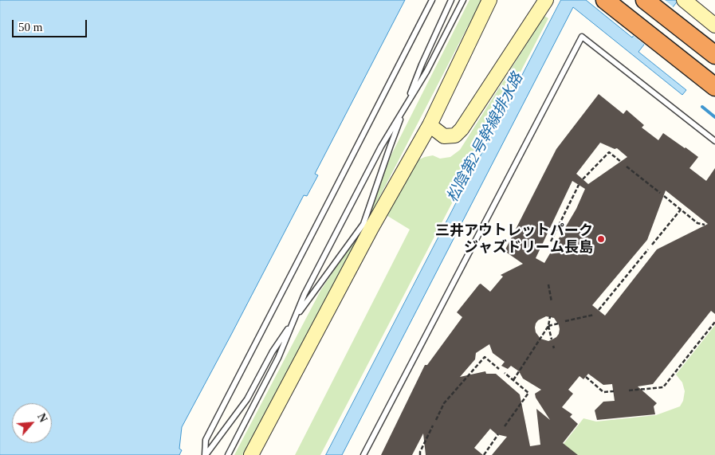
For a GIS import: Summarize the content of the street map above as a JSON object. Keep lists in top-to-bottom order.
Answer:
{
  "water": ["松陰第2号幹線排水路"],
  "places": ["三井アウトレットパーク ジャズドリーム長島"],
  "scale_bar": "50 m",
  "north": "top right"
}
